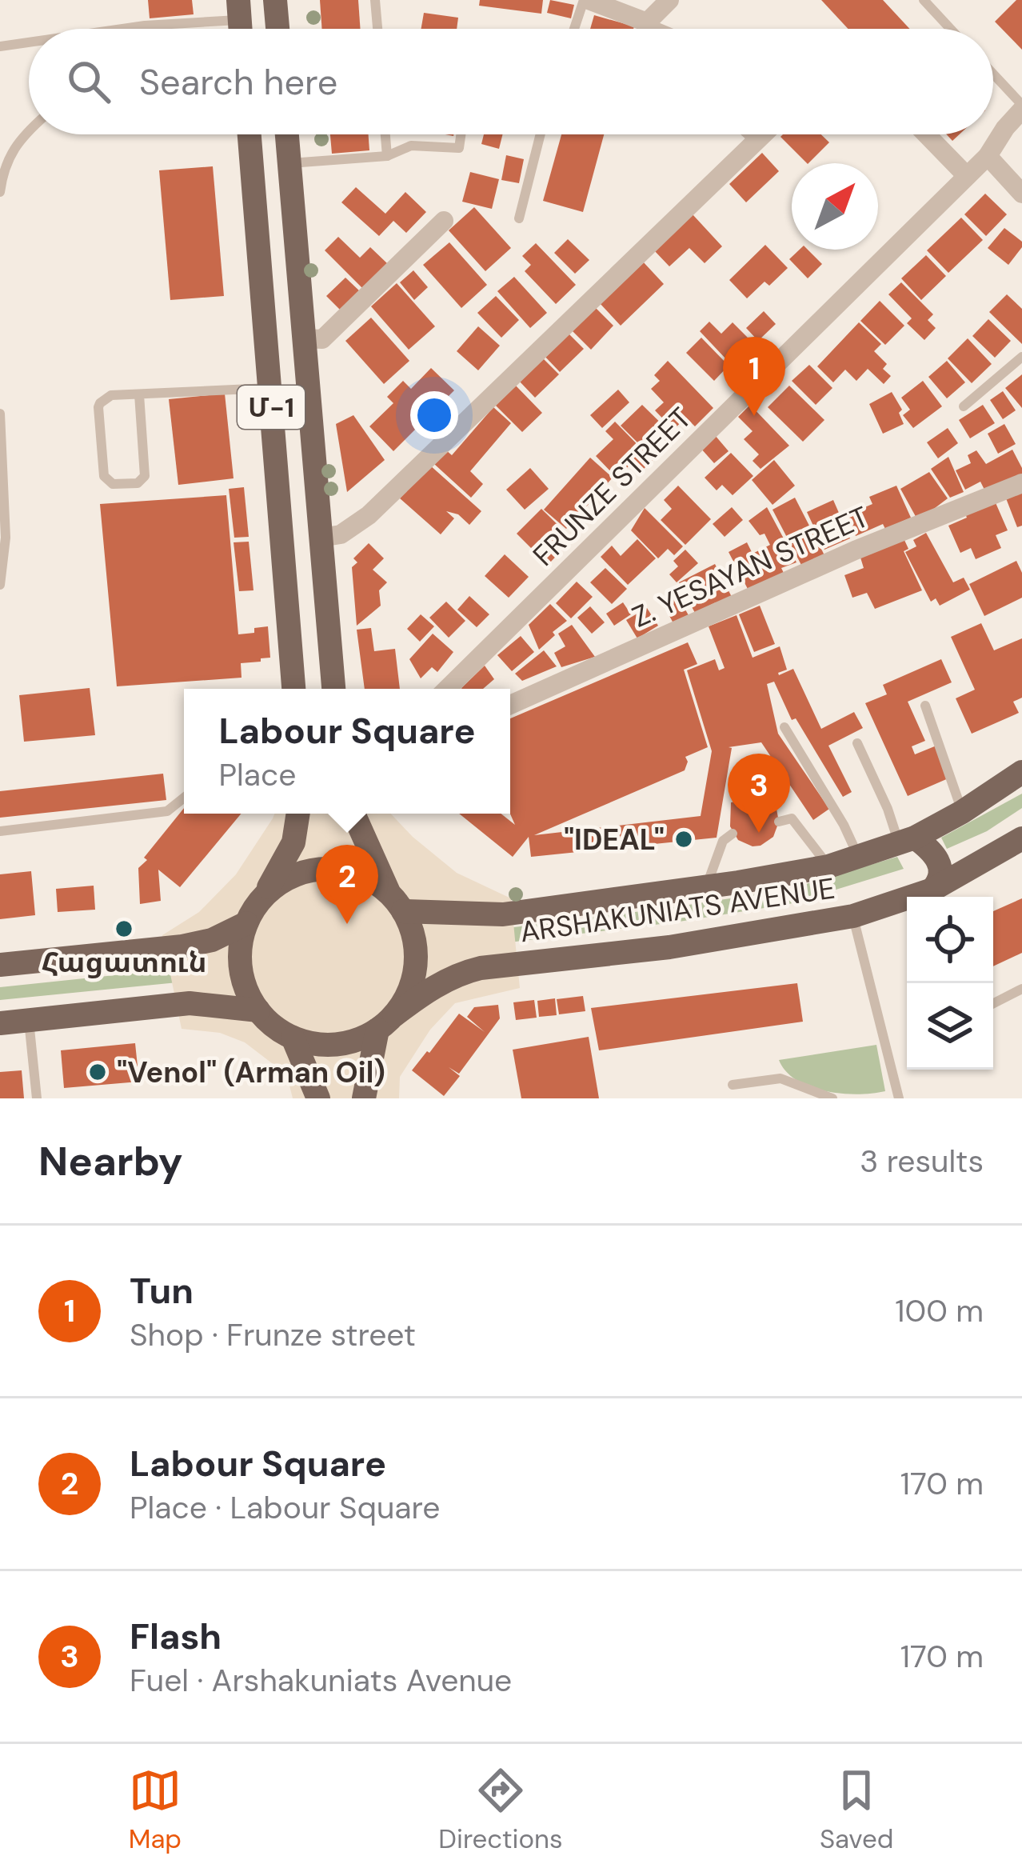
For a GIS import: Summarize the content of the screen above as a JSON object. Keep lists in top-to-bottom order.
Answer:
{
  "streets": {
    "main road": ["Մ-1", "ARSHAKUNIATS AVENUE"],
    "street": ["FRUNZE STREET", "Z. YESAYAN STREET"]
  },
  "places": ["\"IDEAL\"", "Հացատուն", "\"Venol\" (Arman Oil)"],
  "north": "top right",
  "page": {
    "search": "Search here",
    "pins": ["1", "3", "2"],
    "popup": ["Labour Square", "Place"],
    "heading": ["Nearby", "3 results"],
    "list": [
      {
        "mark": "1",
        "name": "Tun",
        "note": "Shop · Frunze street",
        "value": "100 m"
      },
      {
        "mark": "2",
        "name": "Labour Square",
        "note": "Place · Labour Square",
        "value": "170 m"
      },
      {
        "mark": "3",
        "name": "Flash",
        "note": "Fuel · Arshakuniats Avenue",
        "value": "170 m"
      }
    ],
    "nav": ["Map", "Directions", "Saved"]
  }
}
